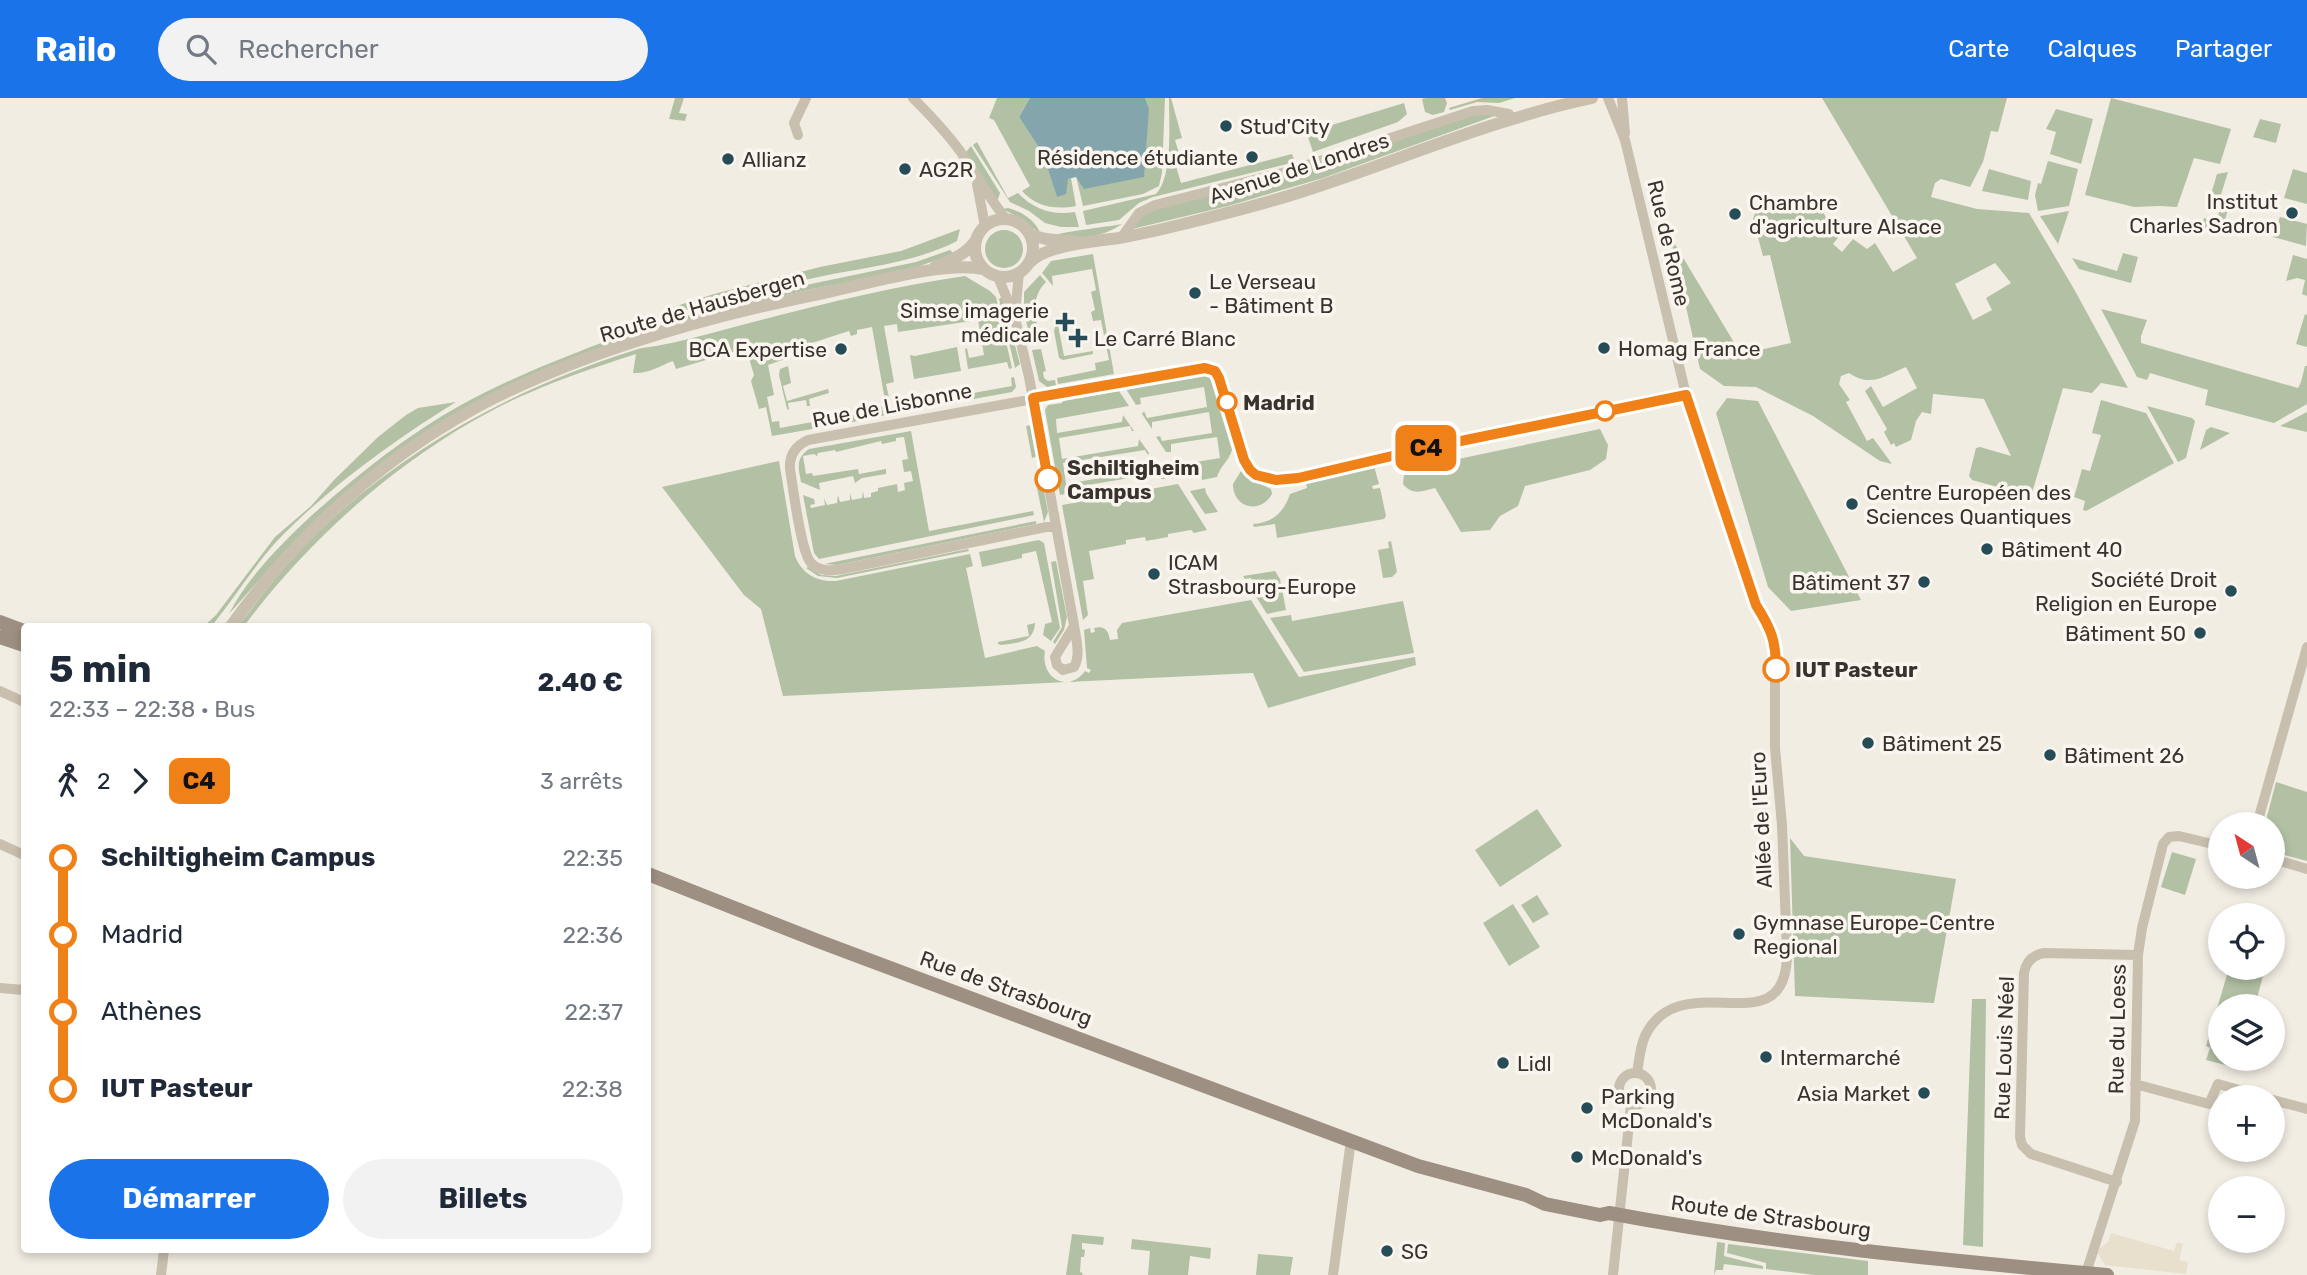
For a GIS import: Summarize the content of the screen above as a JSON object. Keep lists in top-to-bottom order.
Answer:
{
  "streets": {
    "main road": ["Rue de Strasbourg", "Route de Strasbourg"],
    "street": [
      "Avenue de Londres",
      "Rue de Rome",
      "Route de Hausbergen",
      "Rue de Lisbonne",
      "Allée de l'Euro",
      "Rue du Loess",
      "Rue Louis Néel"
    ]
  },
  "crossings": [
    ["Avenue de Londres", "Route de Hausbergen"],
    ["Rue de Rome", "Rue de Lisbonne"],
    ["Rue de Rome", "Allée de l'Euro"],
    ["Allée de l'Euro", "Route de Strasbourg"],
    ["Rue de Strasbourg", "Route de Strasbourg"],
    ["Rue du Loess", "Rue Louis Néel"],
    ["Rue du Loess", "Route de Strasbourg"]
  ],
  "places": {
    "other": [
      "Stud'City",
      "Résidence étudiante",
      "Allianz",
      "AG2R",
      "Institut Charles Sadron",
      "Chambre d'agriculture Alsace",
      "Le Verseau - Bâtiment B",
      "Homag France",
      "BCA Expertise",
      "Madrid",
      "Schiltigheim Campus",
      "Centre Européen des Sciences Quantiques",
      "Bâtiment 40",
      "ICAM Strasbourg-Europe",
      "Bâtiment 37",
      "Société Droit Religion en Europe",
      "Bâtiment 50",
      "IUT Pasteur",
      "Bâtiment 25",
      "Bâtiment 26",
      "Gymnase Europe-Centre Regional",
      "Intermarché",
      "Lidl",
      "Asia Market",
      "Parking McDonald's",
      "McDonald's",
      "SG"
    ],
    "health": ["Simse imagerie médicale", "Le Carré Blanc"]
  },
  "lines": ["bus line C4"],
  "north": "top left",
  "page": {
    "header": "Railo",
    "search": "Rechercher",
    "nav": ["Carte", "Calques", "Partager"],
    "on_map": "C4",
    "heading": ["5 min", "22:33 – 22:38 · Bus", "2.40 €"],
    "legs": ["2", "C4", "3 arrêts"],
    "map_buttons": ["+", "−"],
    "list": [
      {
        "name": "Schiltigheim Campus",
        "value": "22:35"
      },
      {
        "name": "Madrid",
        "value": "22:36"
      },
      {
        "name": "Athènes",
        "value": "22:37"
      },
      {
        "name": "IUT Pasteur",
        "value": "22:38"
      }
    ],
    "buttons": ["Démarrer", "Billets"]
  }
}
